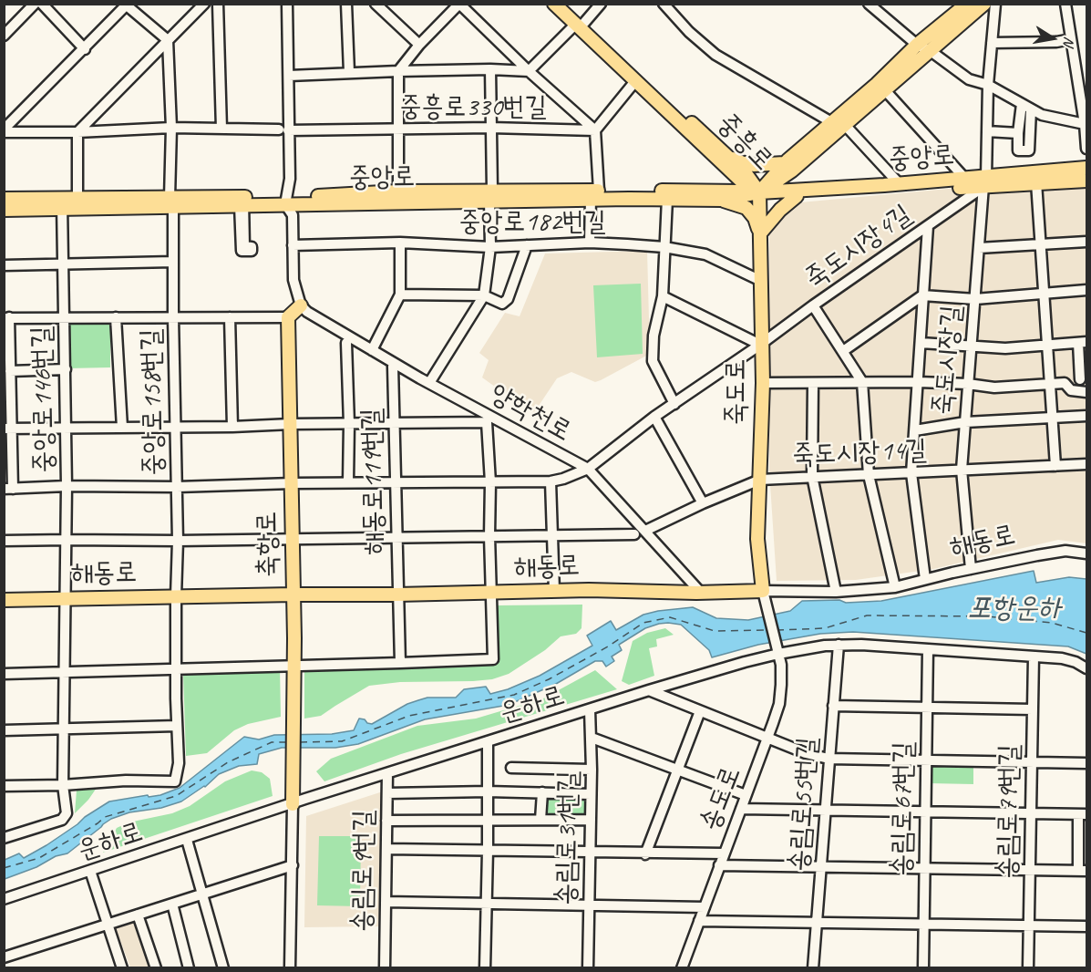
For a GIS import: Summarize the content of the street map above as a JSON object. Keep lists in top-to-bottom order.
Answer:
{
  "streets": {
    "main road": [
      "중흥로",
      "중앙로",
      "죽도로",
      "해동로",
      "축항로"
    ],
    "street": [
      "중흥로330번길",
      "중앙로182번길",
      "죽도시장4길",
      "죽도시장길",
      "중앙로146번길",
      "중앙로158번길",
      "양학천로",
      "죽도시장14길",
      "해동로119번길",
      "운하로",
      "송도로",
      "송림로55번길",
      "송림로67번길",
      "송림로79번길",
      "송림로31번길",
      "송림로9번길"
    ]
  },
  "crossings": [
    ["중흥로", "중앙로"],
    ["중흥로", "죽도로"],
    ["중앙로", "죽도시장4길"],
    ["중앙로", "죽도시장길"],
    ["중앙로", "죽도로"],
    ["중앙로", "중앙로146번길"],
    ["중앙로", "중앙로158번길"],
    ["중앙로182번길", "죽도로"],
    ["죽도시장4길", "죽도시장길"],
    ["죽도시장4길", "죽도로"],
    ["죽도시장4길", "중앙로146번길"],
    ["죽도시장4길", "중앙로158번길"],
    ["죽도시장4길", "양학천로"],
    ["죽도시장4길", "해동로119번길"],
    ["죽도시장4길", "축항로"],
    ["죽도시장길", "죽도시장14길"],
    ["죽도시장길", "해동로"],
    ["죽도로", "죽도시장14길"],
    ["죽도로", "해동로"],
    ["죽도로", "송도로"],
    ["중앙로146번길", "중앙로158번길"],
    ["중앙로146번길", "해동로"],
    ["중앙로158번길", "해동로"],
    ["양학천로", "죽도시장14길"],
    ["양학천로", "해동로119번길"],
    ["양학천로", "해동로"],
    ["해동로119번길", "해동로"],
    ["해동로", "축항로"],
    ["해동로", "송도로"],
    ["축항로", "운하로"],
    ["운하로", "송도로"],
    ["운하로", "송림로55번길"],
    ["운하로", "송림로67번길"],
    ["운하로", "송림로79번길"],
    ["운하로", "송림로31번길"],
    ["운하로", "송림로9번길"]
  ],
  "water": ["포항운하"],
  "north": "right"
}
